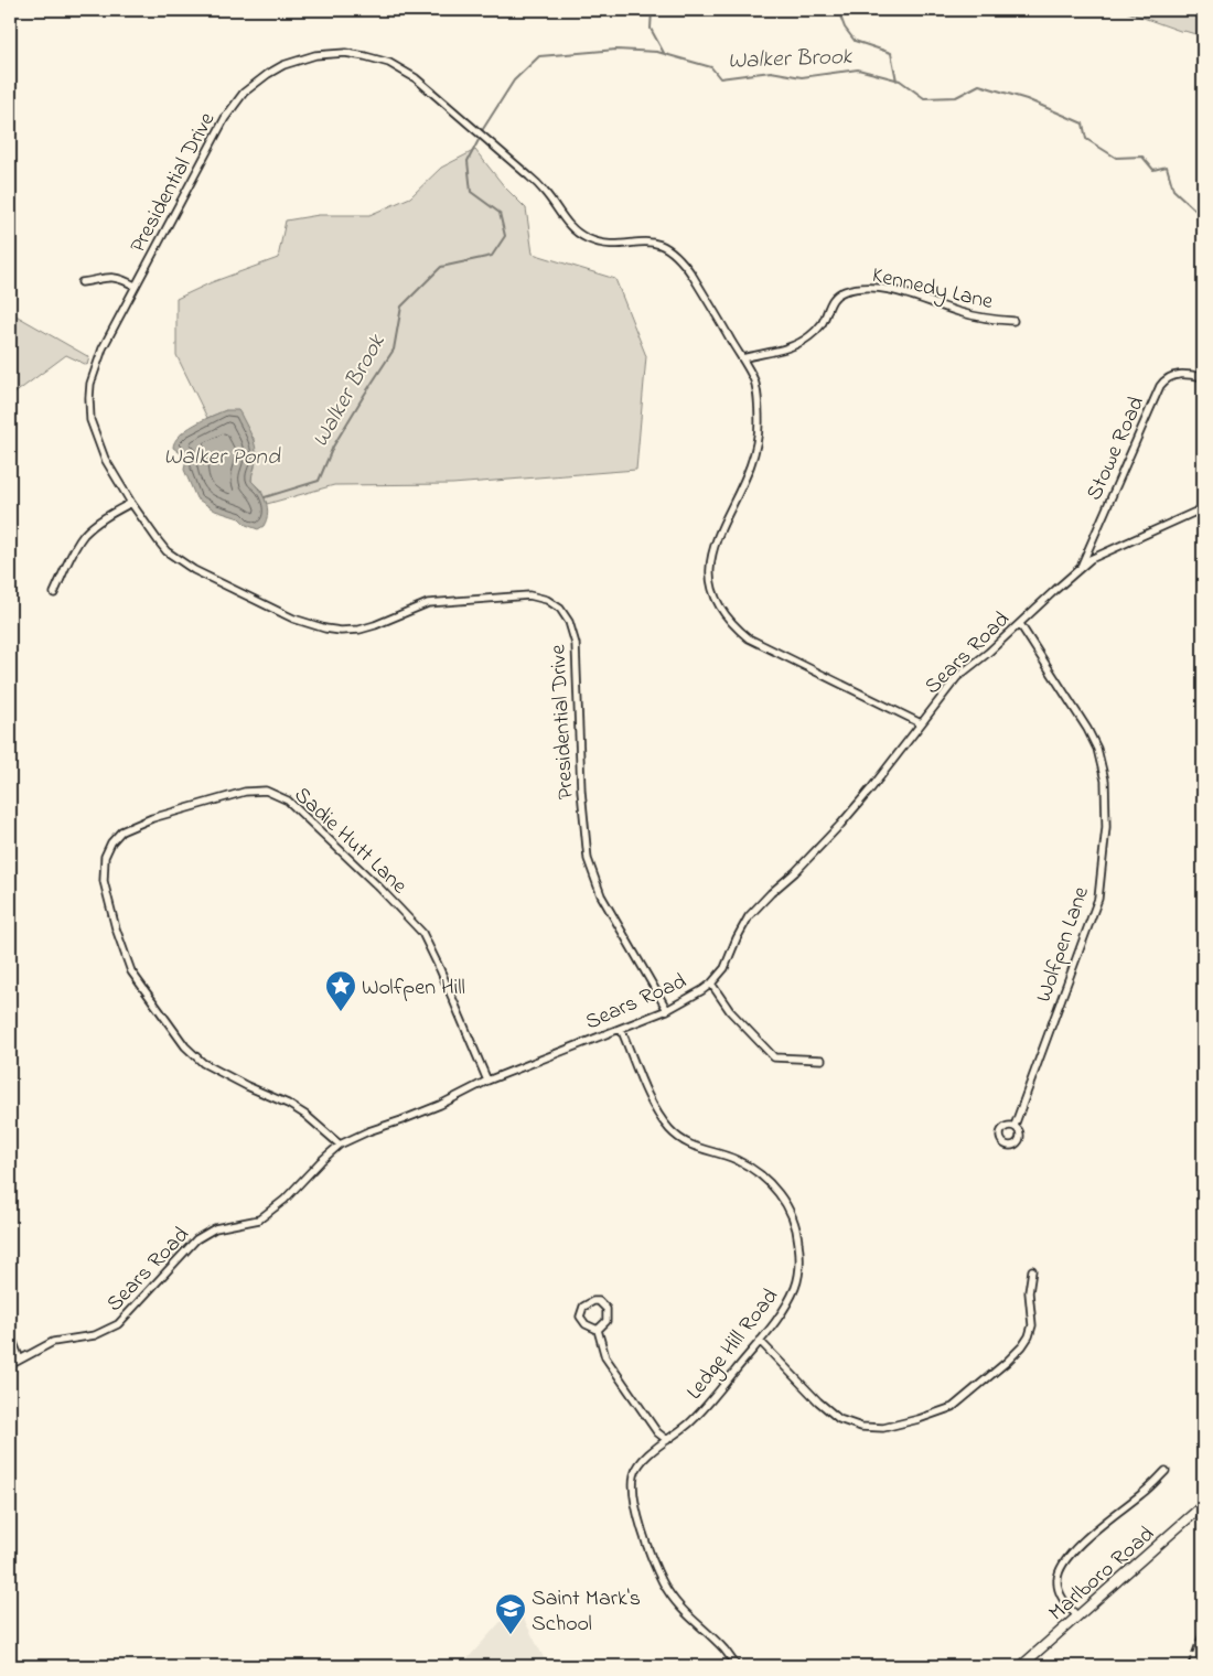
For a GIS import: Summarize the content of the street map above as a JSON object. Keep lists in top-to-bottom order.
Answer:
{
  "streets": {
    "main road": ["Marlboro Road"],
    "street": [
      "Presidential Drive",
      "Kennedy Lane",
      "Stowe Road",
      "Sears Road",
      "Sadie Hutt Lane",
      "Wolfpen Lane",
      "Ledge Hill Road"
    ]
  },
  "crossings": [
    ["Presidential Drive", "Kennedy Lane"],
    ["Presidential Drive", "Sears Road"],
    ["Stowe Road", "Sears Road"],
    ["Sears Road", "Sadie Hutt Lane"],
    ["Sears Road", "Wolfpen Lane"],
    ["Sears Road", "Ledge Hill Road"]
  ],
  "water": ["Walker Brook", "Walker Pond"],
  "places": {
    "place": ["Wolfpen Hill"],
    "school or university": ["Saint Mark's School"]
  }
}
